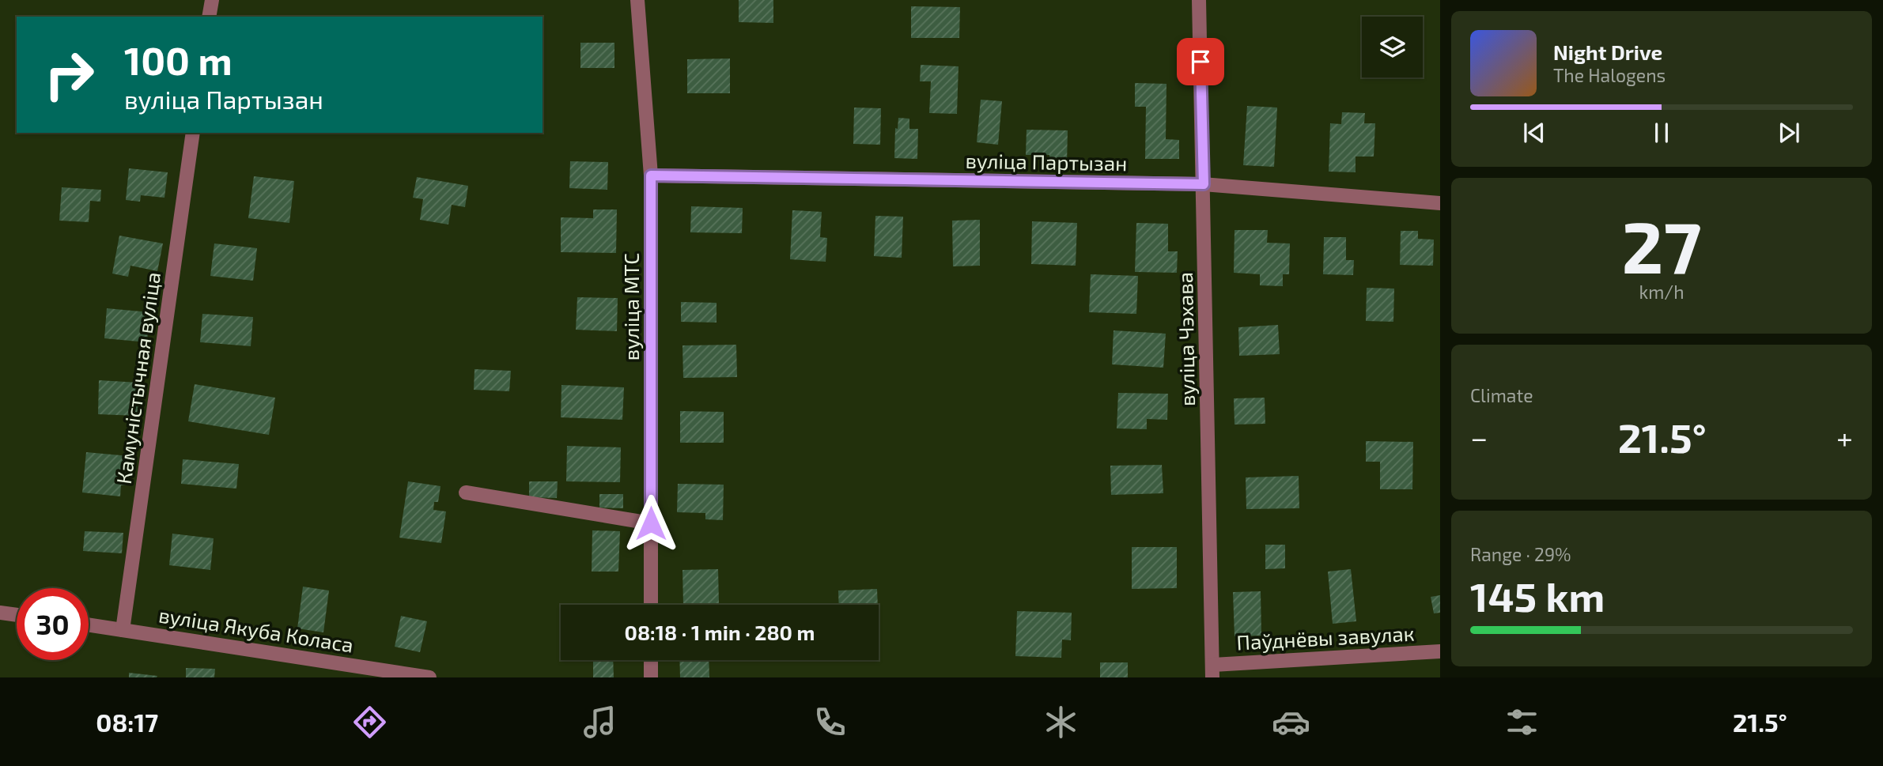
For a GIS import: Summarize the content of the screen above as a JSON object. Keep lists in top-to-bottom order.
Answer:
{
  "streets": {
    "street": [
      "вуліца Партызан",
      "вуліца МТС",
      "вуліца Чэхава",
      "Камуністычная вуліца",
      "вуліца Якуба Коласа",
      "Паўднёвы завулак"
    ]
  },
  "crossings": [
    ["вуліца Партызан", "вуліца МТС"],
    ["вуліца Партызан", "вуліца Чэхава"],
    ["вуліца Чэхава", "Паўднёвы завулак"],
    ["Камуністычная вуліца", "вуліца Якуба Коласа"]
  ],
  "page": {
    "turn": ["100 m", "вуліца Партызан"],
    "song": ["Night Drive", "The Halogens"],
    "tile": [
      ["27", "km/h"],
      "Climate",
      ["Range · 29%", "145 km"]
    ],
    "heat": ["−", "21.5°", "+"],
    "limit": "30",
    "trip": "08:18 · 1 min · 280 m",
    "tabs": ["08:17", "21.5°"]
  }
}
